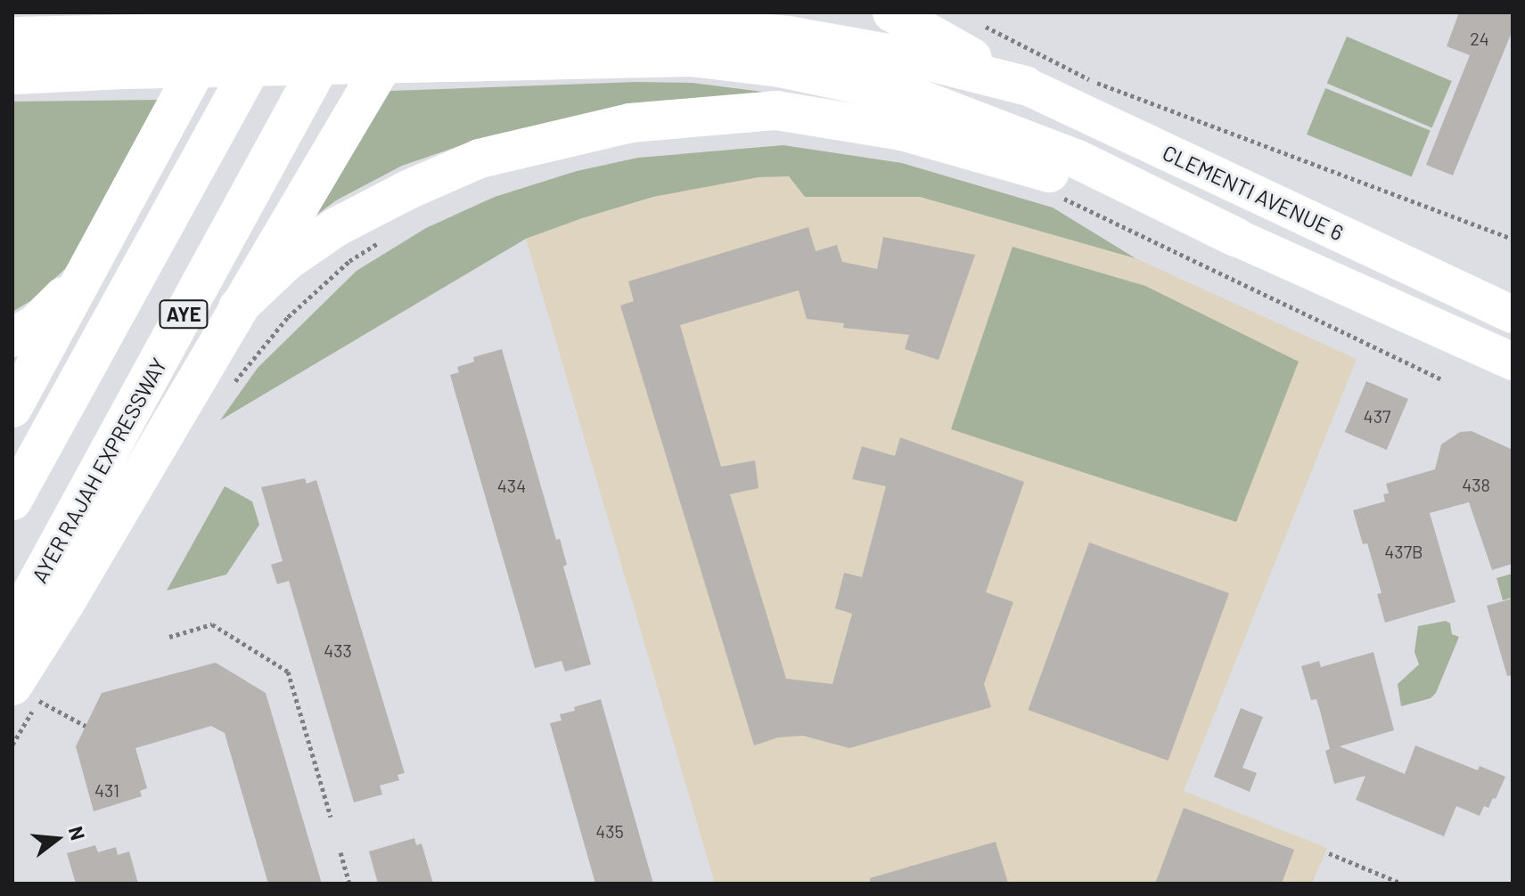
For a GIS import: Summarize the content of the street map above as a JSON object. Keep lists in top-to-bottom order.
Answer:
{
  "streets": {
    "highway": ["AYE", "AYER RAJAH EXPRESSWAY"],
    "main road": ["CLEMENTI AVENUE 6"]
  },
  "house_numbers": [
    "24",
    "437",
    "438",
    "434",
    "437B",
    "433",
    "431",
    "435"
  ],
  "north": "right"
}
